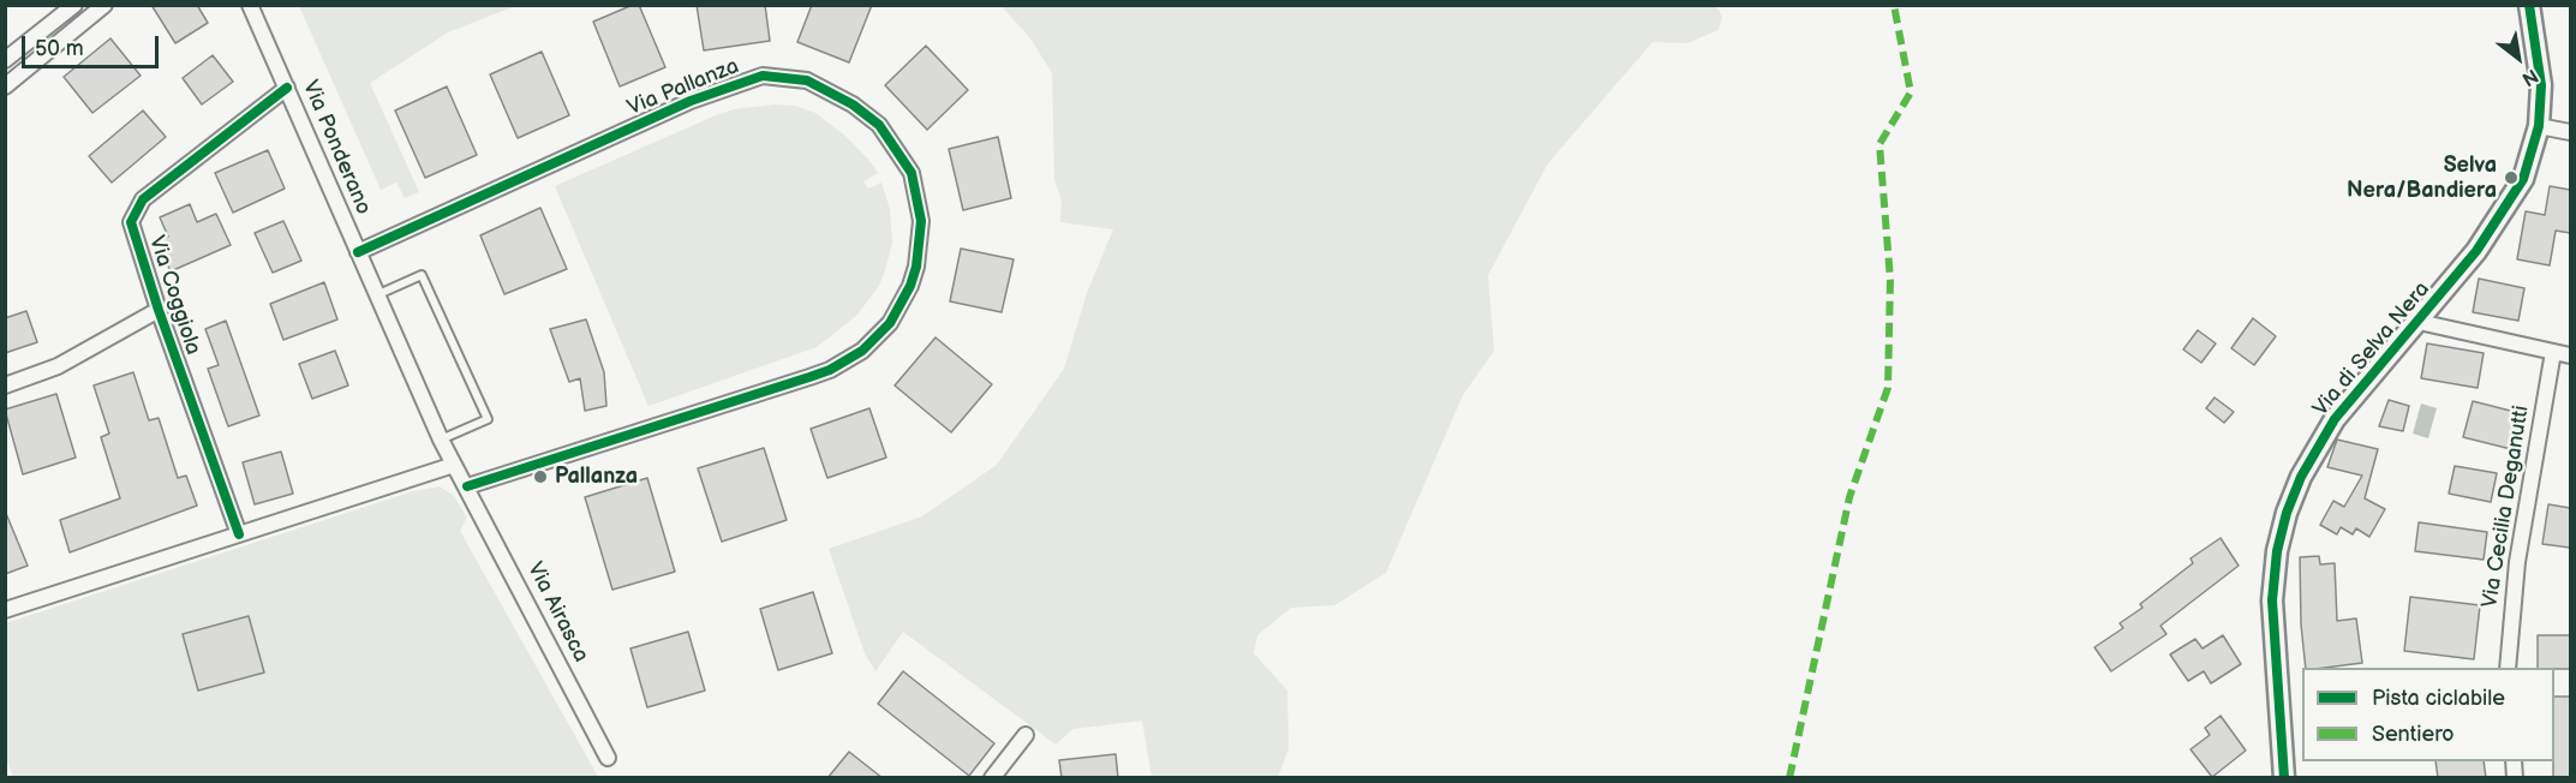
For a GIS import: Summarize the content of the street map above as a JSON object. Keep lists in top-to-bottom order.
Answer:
{
  "streets": {
    "street": [
      "Via Pallanza",
      "Via Ponderano",
      "Via Coggiola",
      "Via di Selva Nera",
      "Via Cecilia Deganutti",
      "Via Airasca"
    ]
  },
  "crossings": [
    ["Via Pallanza", "Via Ponderano"],
    ["Via Pallanza", "Via Airasca"],
    ["Via Ponderano", "Via Coggiola"],
    ["Via Ponderano", "Via Airasca"]
  ],
  "places": ["Selva Nera/Bandiera", "Pallanza"],
  "legend": ["Pista ciclabile", "Sentiero"],
  "scale_bar": "50 m",
  "north": "bottom right"
}
